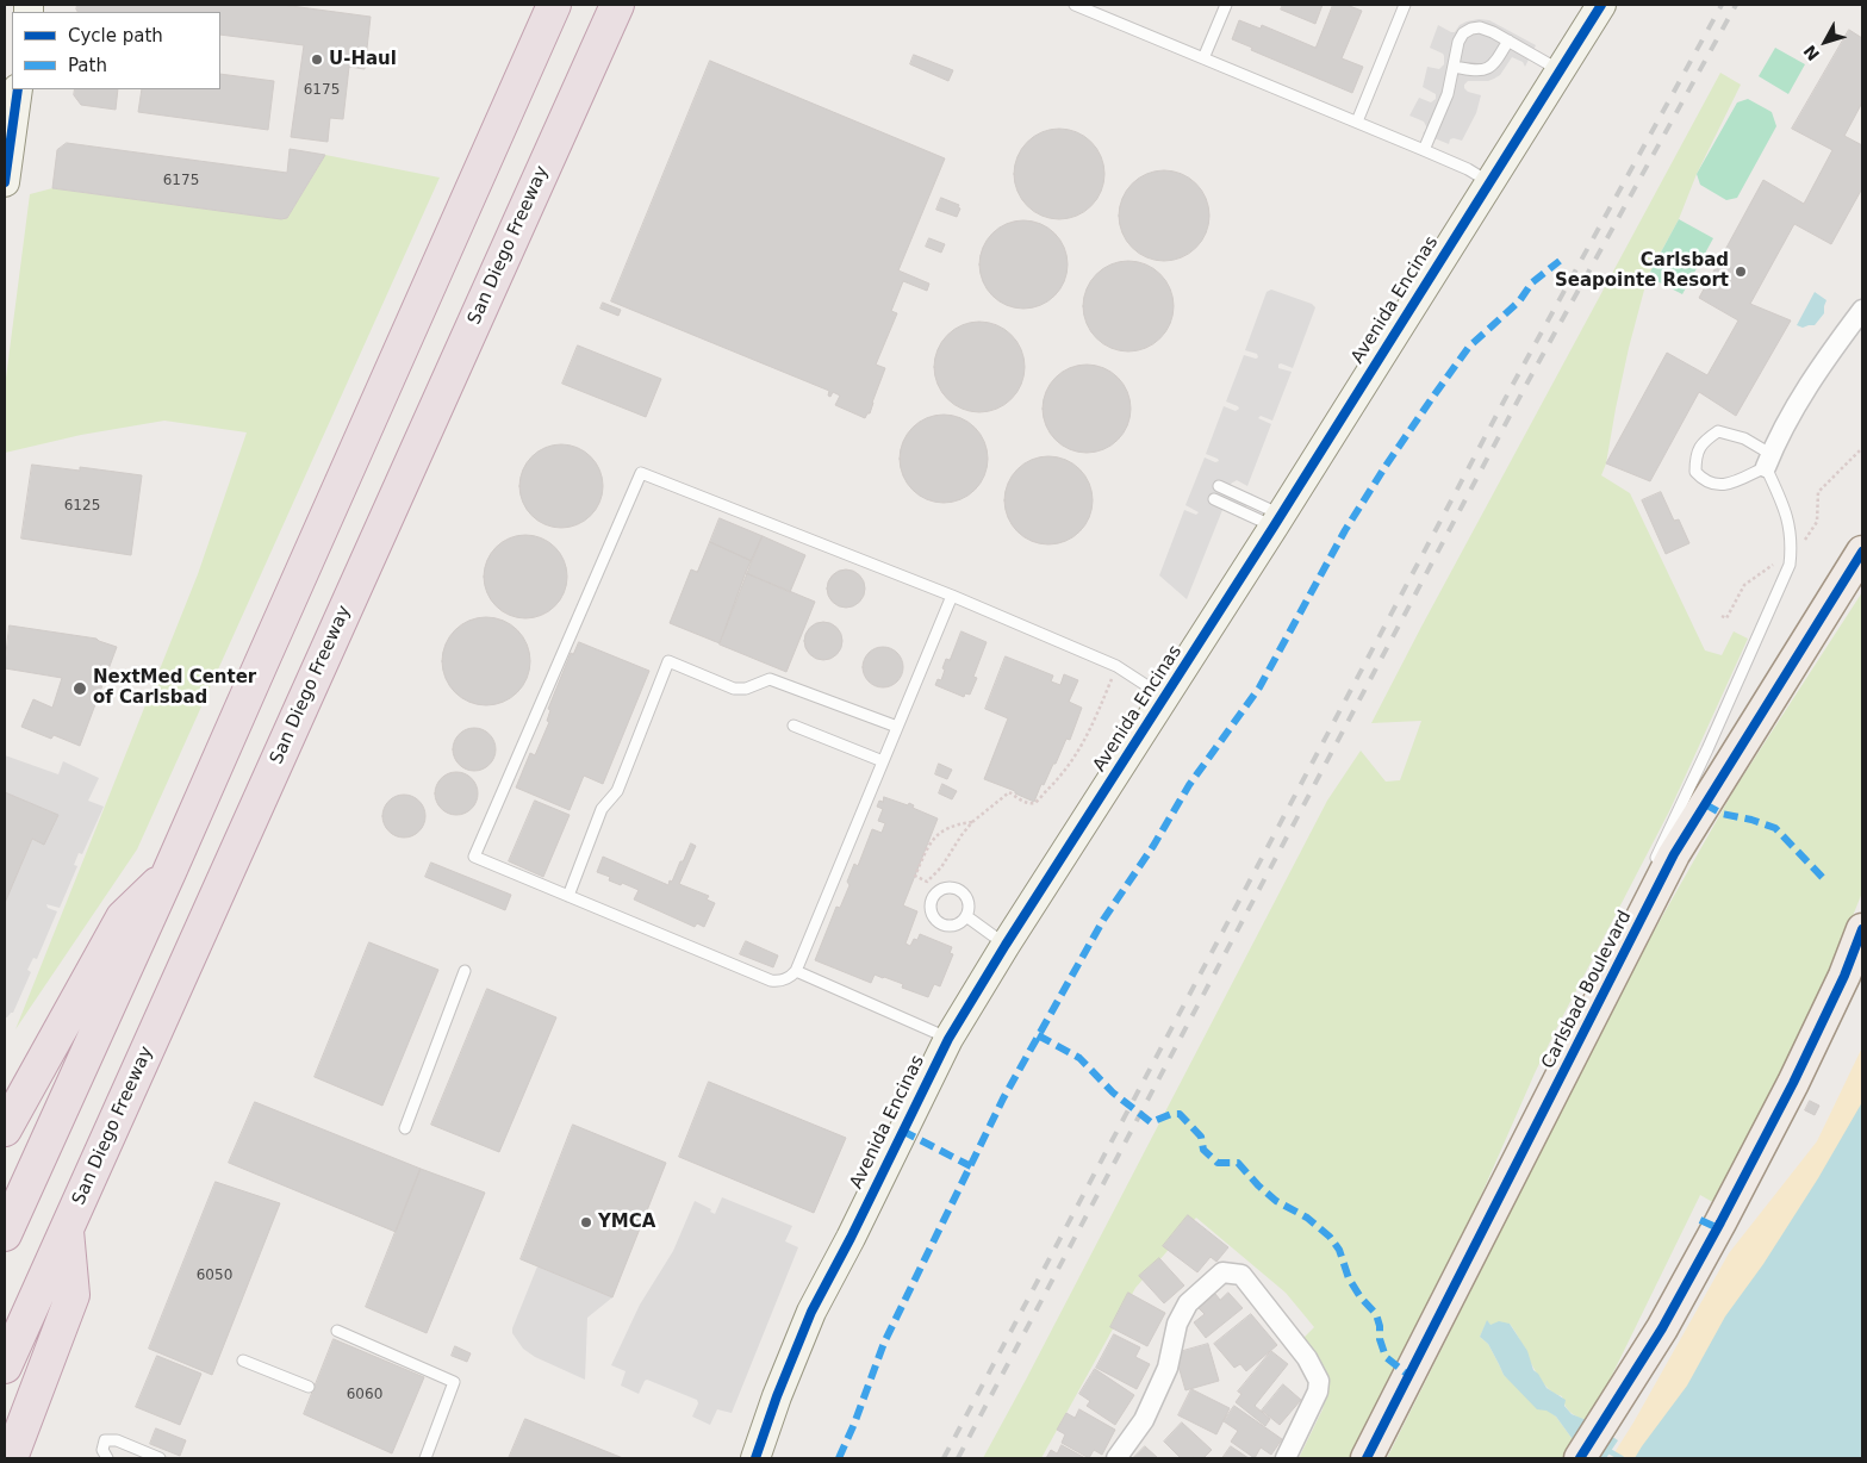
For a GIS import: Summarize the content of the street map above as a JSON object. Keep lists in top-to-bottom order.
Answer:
{
  "streets": {
    "highway": ["San Diego Freeway"],
    "main road": ["Carlsbad Boulevard"],
    "street": ["Avenida Encinas"]
  },
  "places": [
    "U-Haul",
    "Carlsbad Seapointe Resort",
    "NextMed Center of Carlsbad",
    "YMCA"
  ],
  "house_numbers": [
    "6175",
    "6175",
    "6125",
    "6050",
    "6060"
  ],
  "legend": ["Cycle path", "Path"],
  "north": "bottom left"
}
